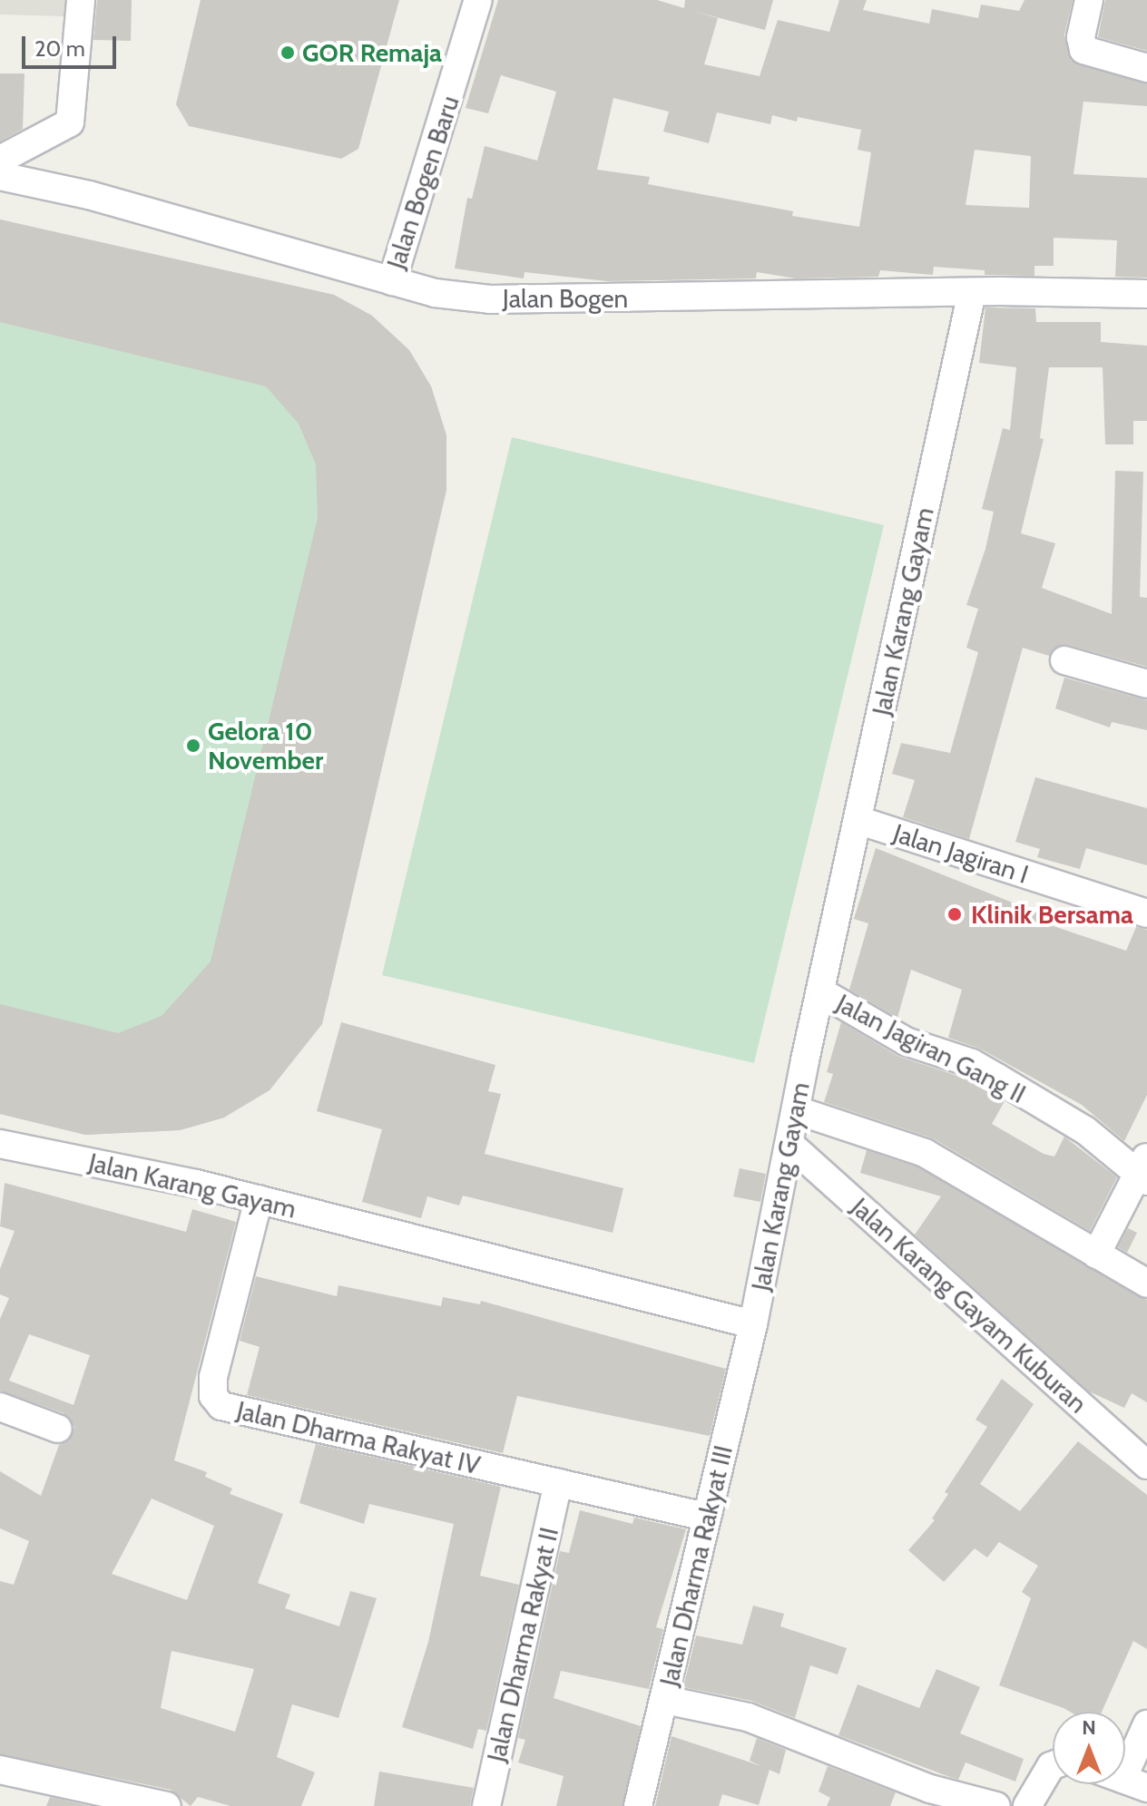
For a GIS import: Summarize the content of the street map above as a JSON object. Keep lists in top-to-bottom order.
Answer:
{
  "streets": {
    "street": [
      "Jalan Bogen Baru",
      "Jalan Bogen",
      "Jalan Karang Gayam",
      "Jalan Jagiran I",
      "Jalan Jagiran Gang II",
      "Jalan Karang Gayam Kuburan",
      "Jalan Dharma Rakyat IV",
      "Jalan Dharma Rakyat III",
      "Jalan Dharma Rakyat II"
    ]
  },
  "crossings": [
    ["Jalan Bogen Baru", "Jalan Bogen"],
    ["Jalan Bogen", "Jalan Karang Gayam"],
    ["Jalan Karang Gayam", "Jalan Jagiran I"],
    ["Jalan Karang Gayam", "Jalan Jagiran Gang II"],
    ["Jalan Karang Gayam", "Jalan Karang Gayam Kuburan"],
    ["Jalan Karang Gayam", "Jalan Dharma Rakyat IV"],
    ["Jalan Karang Gayam", "Jalan Dharma Rakyat III"],
    ["Jalan Dharma Rakyat IV", "Jalan Dharma Rakyat III"],
    ["Jalan Dharma Rakyat IV", "Jalan Dharma Rakyat II"]
  ],
  "places": ["GOR Remaja", "Gelora 10 November", "Klinik Bersama"],
  "scale_bar": "20 m",
  "north": "top"
}
